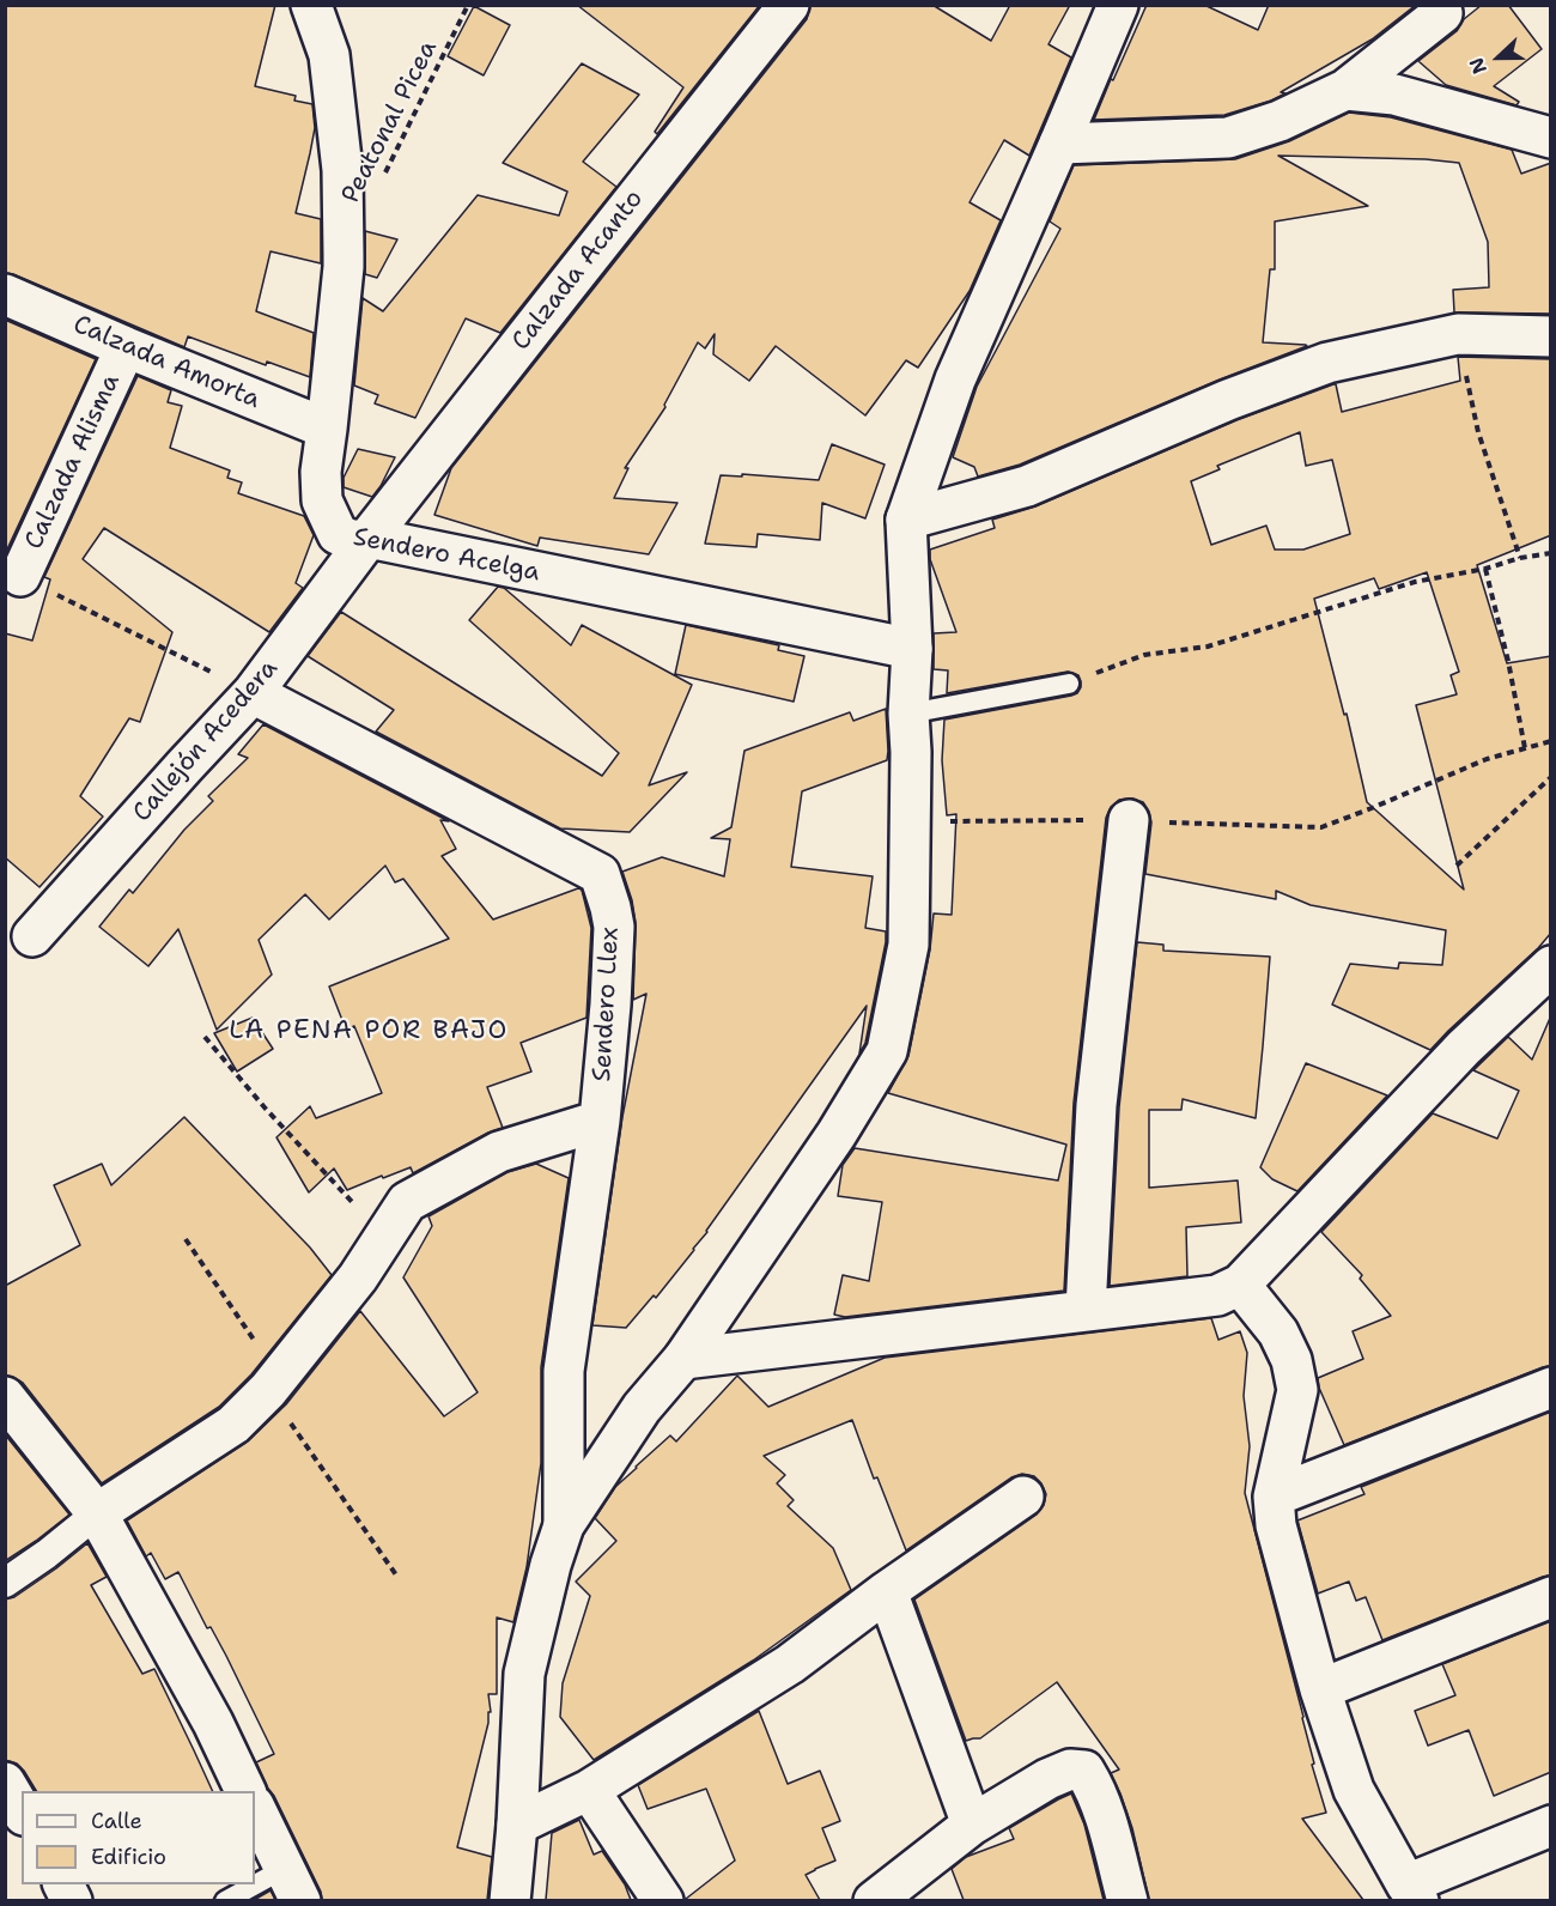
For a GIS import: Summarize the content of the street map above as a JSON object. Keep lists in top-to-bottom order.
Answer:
{
  "streets": {
    "street": [
      "Calzada Acanto",
      "Calzada Amorta",
      "Calzada Alisma",
      "Sendero Acelga",
      "Callejón Acedera",
      "Sendero Llex"
    ],
    "path": ["Peatonal Picea"]
  },
  "crossings": [
    ["Calzada Acanto", "Sendero Acelga"],
    ["Calzada Acanto", "Callejón Acedera"],
    ["Calzada Amorta", "Calzada Alisma"],
    ["Calzada Amorta", "Sendero Acelga"],
    ["Sendero Acelga", "Callejón Acedera"],
    ["Callejón Acedera", "Sendero Llex"]
  ],
  "districts": ["LA PENA POR BAJO"],
  "legend": ["Calle", "Edificio"],
  "north": "left"
}
